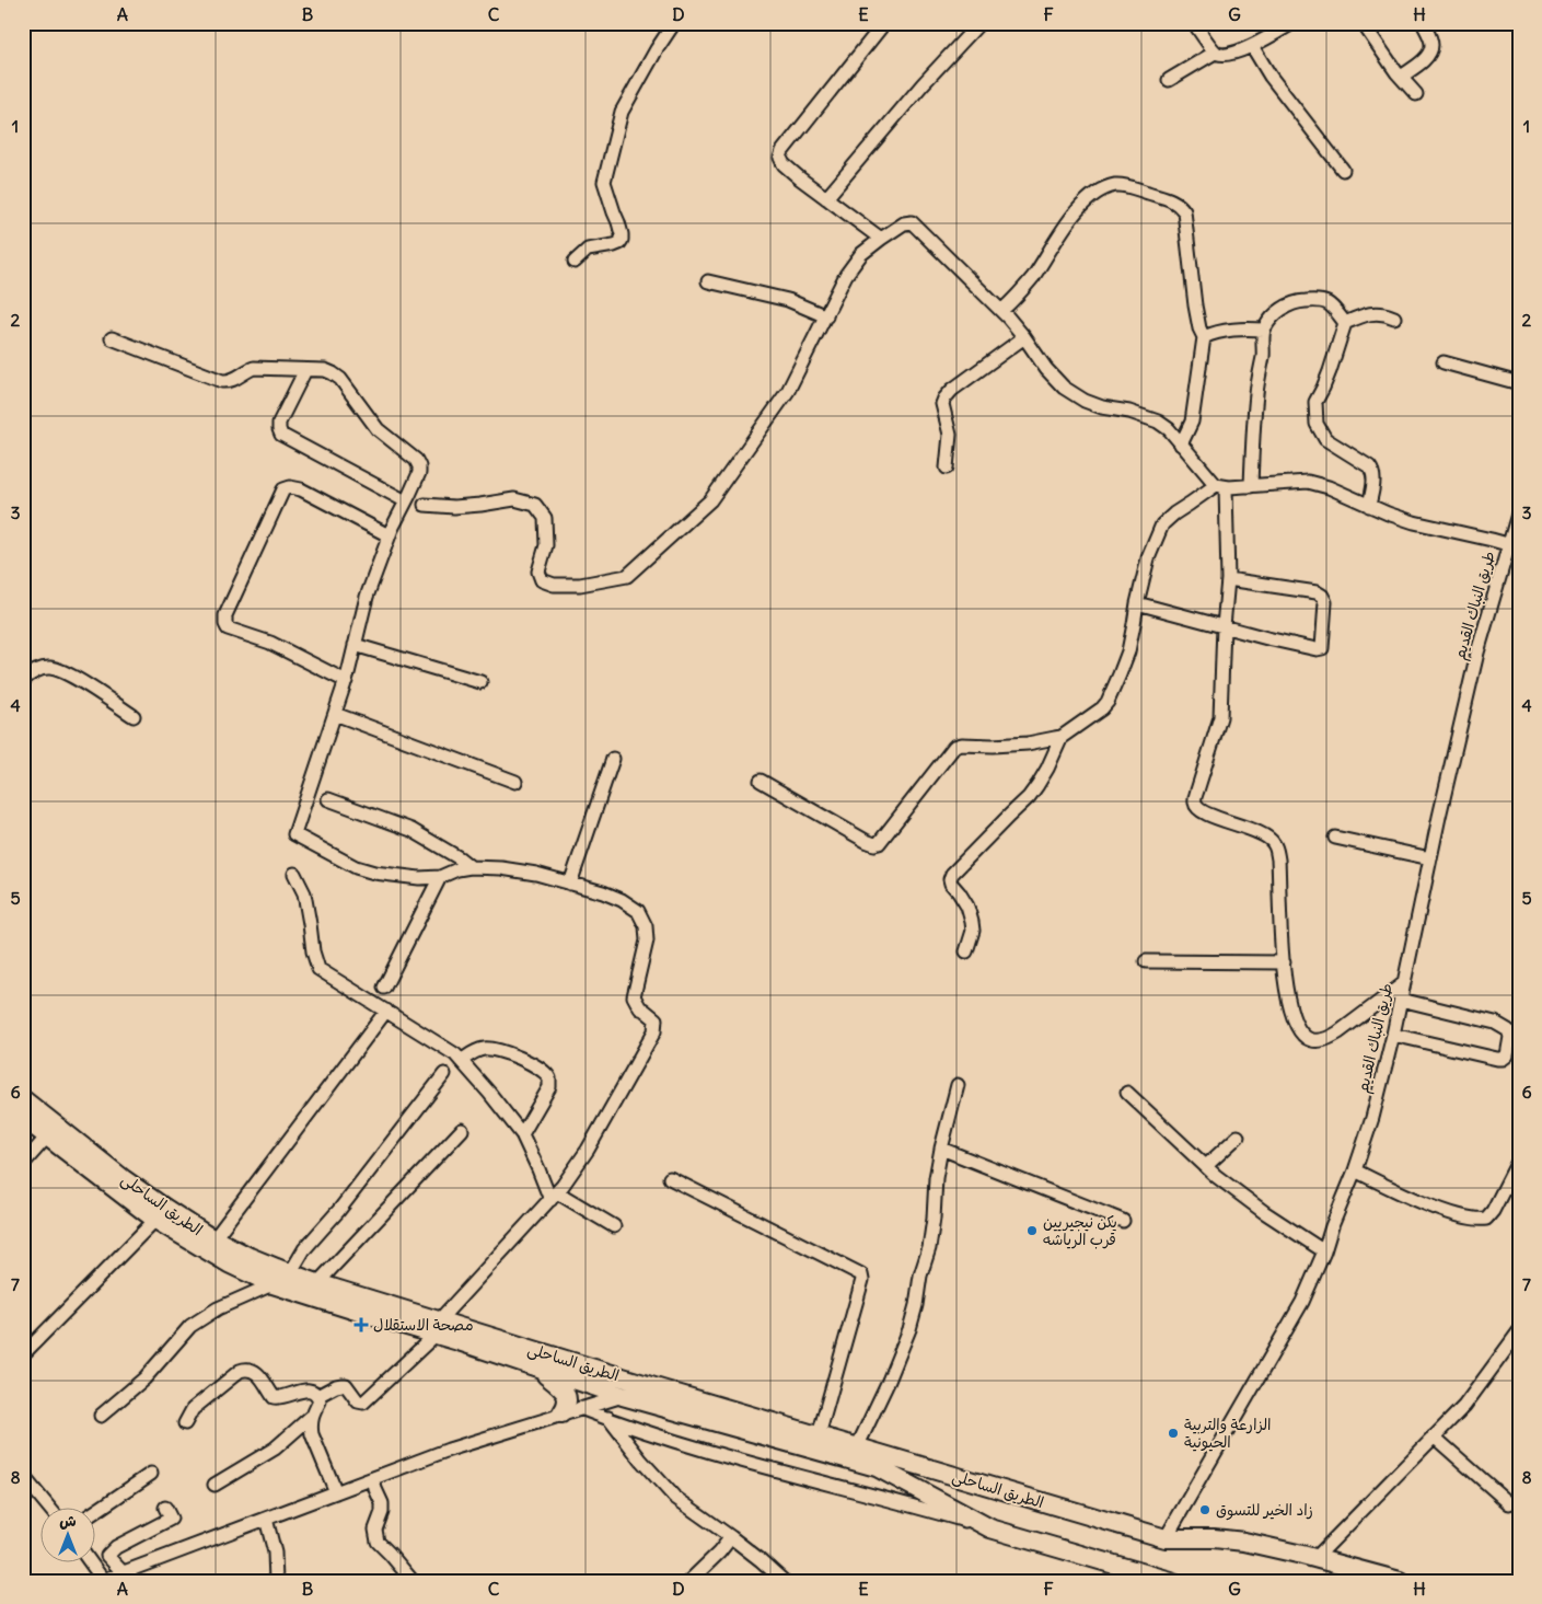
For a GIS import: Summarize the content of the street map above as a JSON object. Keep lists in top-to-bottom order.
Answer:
{
  "streets": {
    "highway": ["الطريق الساحلى"],
    "street": ["طريق النباك القديم"]
  },
  "crossings": [
    ["طريق النباك القديم", "الطريق الساحلى"]
  ],
  "places": {
    "other": ["يكن نيجيريين قرب الرياشه", "الزارعة والتربية الحيونية", "زاد الخير للتسوق"],
    "health": ["مصحة الاستقلال"]
  },
  "north": "top",
  "grid": {
    "columns": [
      "A",
      "B",
      "C",
      "D",
      "E",
      "F",
      "G",
      "H"
    ],
    "rows": [
      "1",
      "2",
      "3",
      "4",
      "5",
      "6",
      "7",
      "8"
    ]
  }
}
